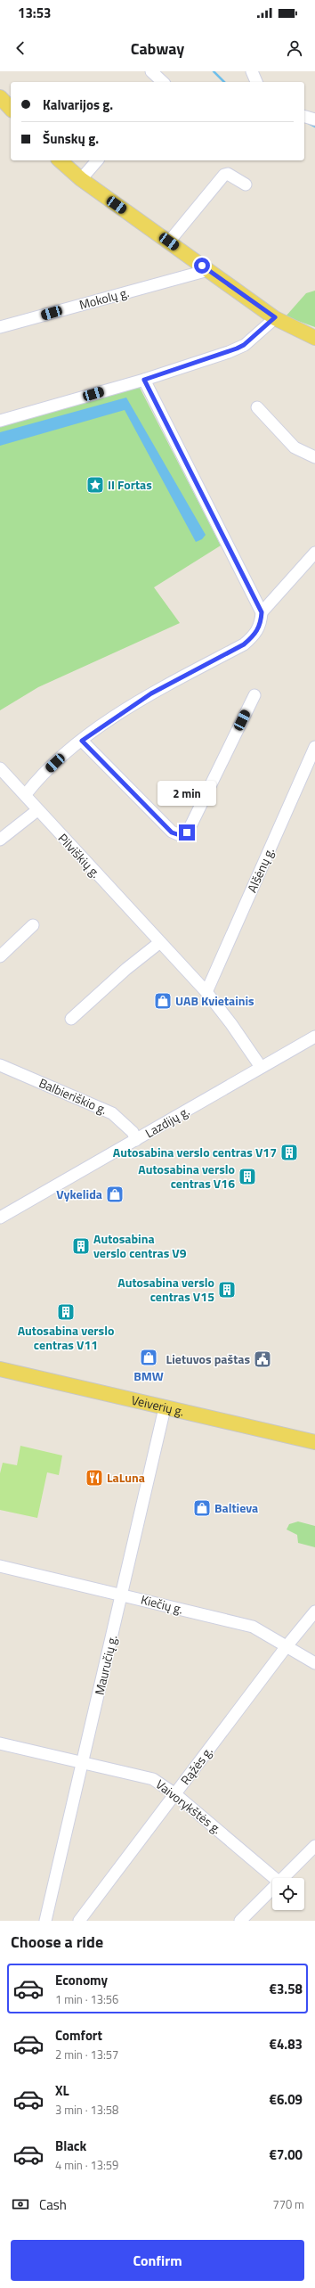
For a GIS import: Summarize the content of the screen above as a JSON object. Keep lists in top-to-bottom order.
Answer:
{
  "streets": {
    "main road": ["Veiverių g."],
    "street": [
      "Mokolų g.",
      "Pilviškių g.",
      "Alšėnų g.",
      "Balbieriškio g.",
      "Lazdijų g.",
      "Kiečių g.",
      "Mauručių g.",
      "Rąžės g.",
      "Vaivorykštės g."
    ]
  },
  "crossings": [
    ["Pilviškių g.", "Alšėnų g."],
    ["Pilviškių g.", "Lazdijų g."],
    ["Balbieriškio g.", "Lazdijų g."],
    ["Veiverių g.", "Mauručių g."],
    ["Kiečių g.", "Mauručių g."],
    ["Kiečių g.", "Rąžės g."],
    ["Mauručių g.", "Vaivorykštės g."],
    ["Rąžės g.", "Vaivorykštės g."]
  ],
  "places": {
    "place": ["II Fortas"],
    "shop": [
      "UAB Kvietainis",
      "Vykelida",
      "BMW",
      "Baltieva"
    ],
    "building": [
      "Autosabina verslo centras V17",
      "Autosabina verslo centras V16",
      "Autosabina verslo centras V9",
      "Autosabina verslo centras V15",
      "Autosabina verslo centras V11"
    ],
    "public building": ["Lietuvos paštas"],
    "restaurant": ["LaLuna"]
  },
  "page": {
    "status": "13:53",
    "header": "Cabway",
    "banner": ["Kalvarijos g.", "Šunskų g."],
    "bubble": "2 min",
    "heading": "Choose a ride",
    "list": [
      {
        "name": "Economy",
        "note": "1 min · 13:56",
        "value": "€3.58"
      },
      {
        "name": "Comfort",
        "note": "2 min · 13:57",
        "value": "€4.83"
      },
      {
        "name": "XL",
        "note": "3 min · 13:58",
        "value": "€6.09"
      },
      {
        "name": "Black",
        "note": "4 min · 13:59",
        "value": "€7.00"
      }
    ],
    "pay": ["Cash", "770 m"],
    "buttons": "Confirm"
  }
}
